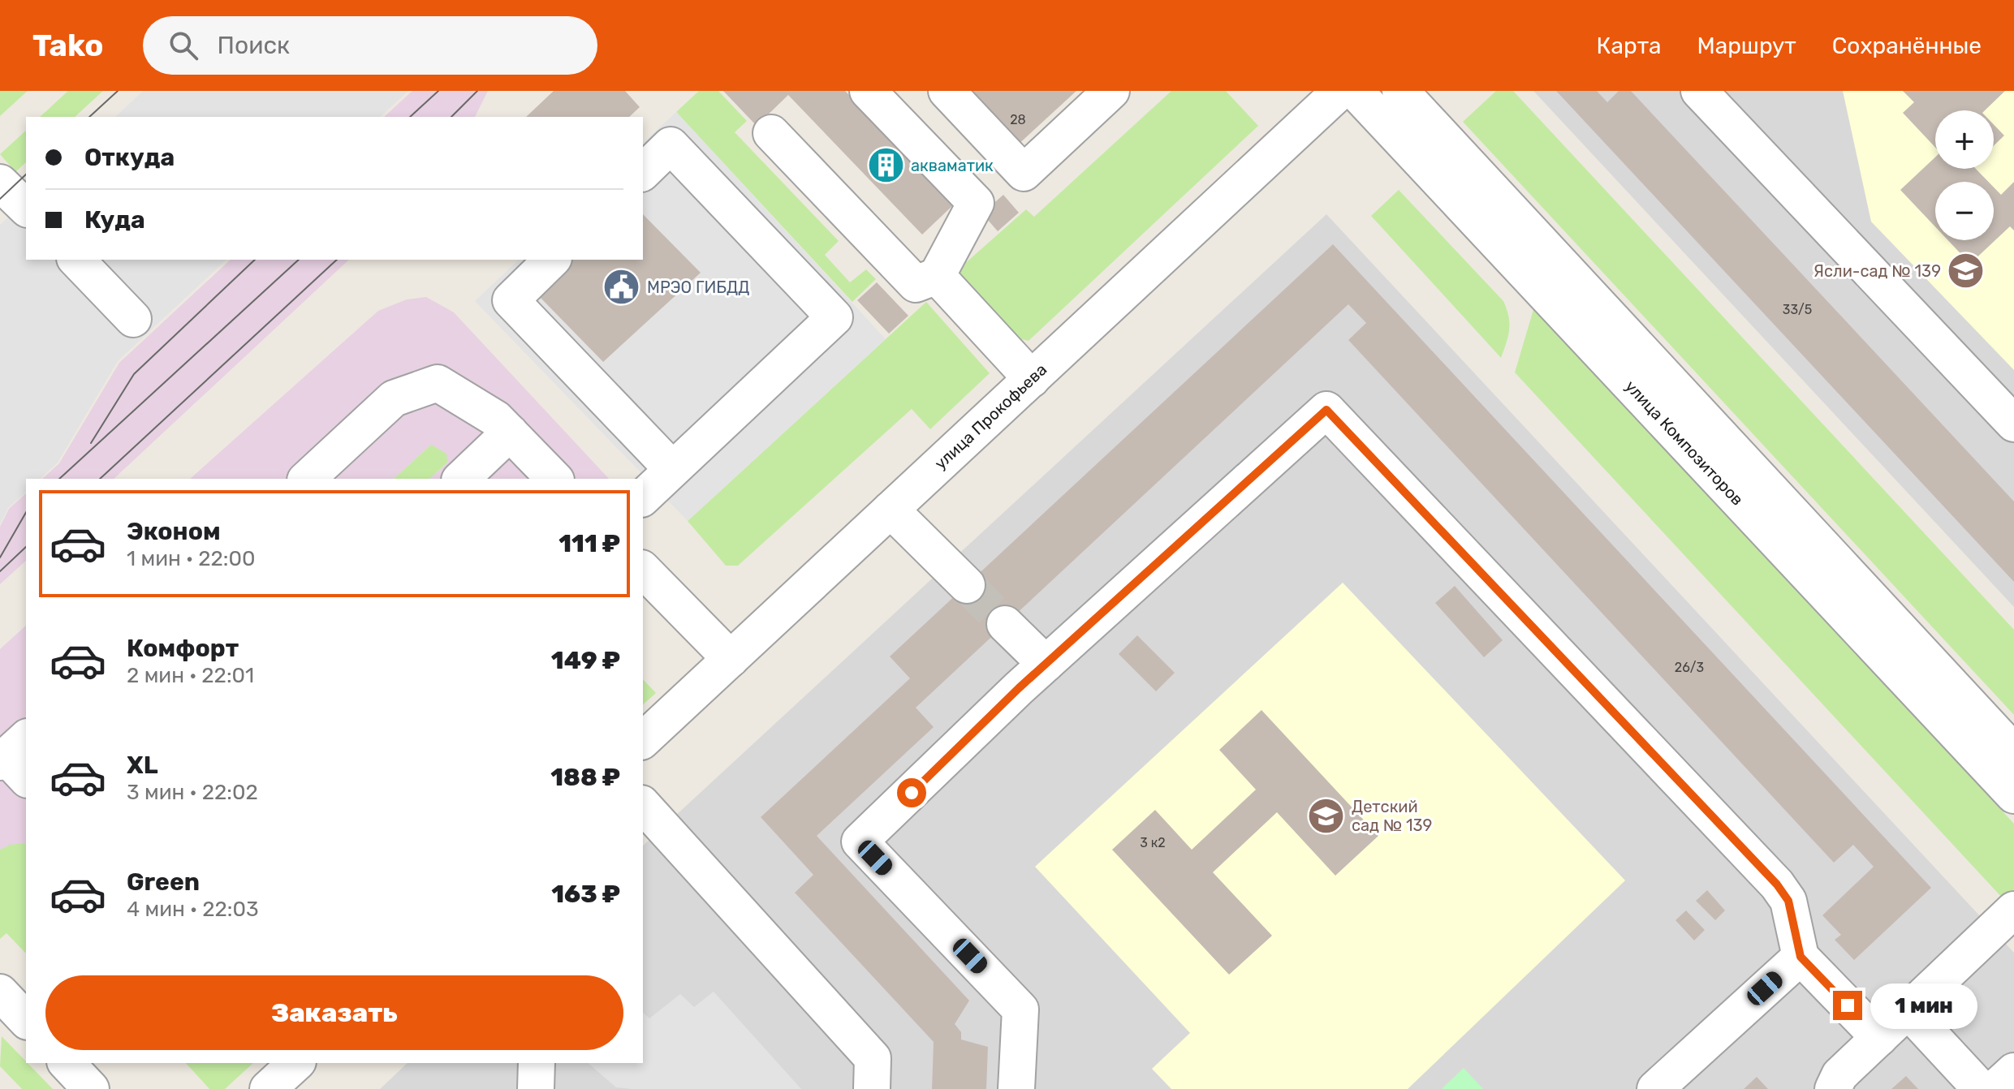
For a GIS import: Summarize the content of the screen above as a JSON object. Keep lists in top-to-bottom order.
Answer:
{
  "streets": {
    "street": ["улица Прокофьева", "улица Композиторов"]
  },
  "places": {
    "building": ["акваматик"],
    "school or university": ["Ясли-сад № 139", "Детский сад № 139"],
    "public building": ["МРЭО ГИБДД"]
  },
  "house_numbers": [
    "28",
    "33/5",
    "26/3",
    "3 к2"
  ],
  "page": {
    "header": "Tako",
    "search": "Поиск",
    "nav": ["Карта", "Маршрут", "Сохранённые"],
    "map_buttons": ["+", "−"],
    "banner": ["Откуда", "Куда"],
    "list": [
      {
        "name": "Эконом",
        "note": "1 мин · 22:00",
        "value": "111 ₽"
      },
      {
        "name": "Комфорт",
        "note": "2 мин · 22:01",
        "value": "149 ₽"
      },
      {
        "name": "XL",
        "note": "3 мин · 22:02",
        "value": "188 ₽"
      },
      {
        "name": "Green",
        "note": "4 мин · 22:03",
        "value": "163 ₽"
      }
    ],
    "buttons": "Заказать",
    "bubble": "1 мин"
  }
}
